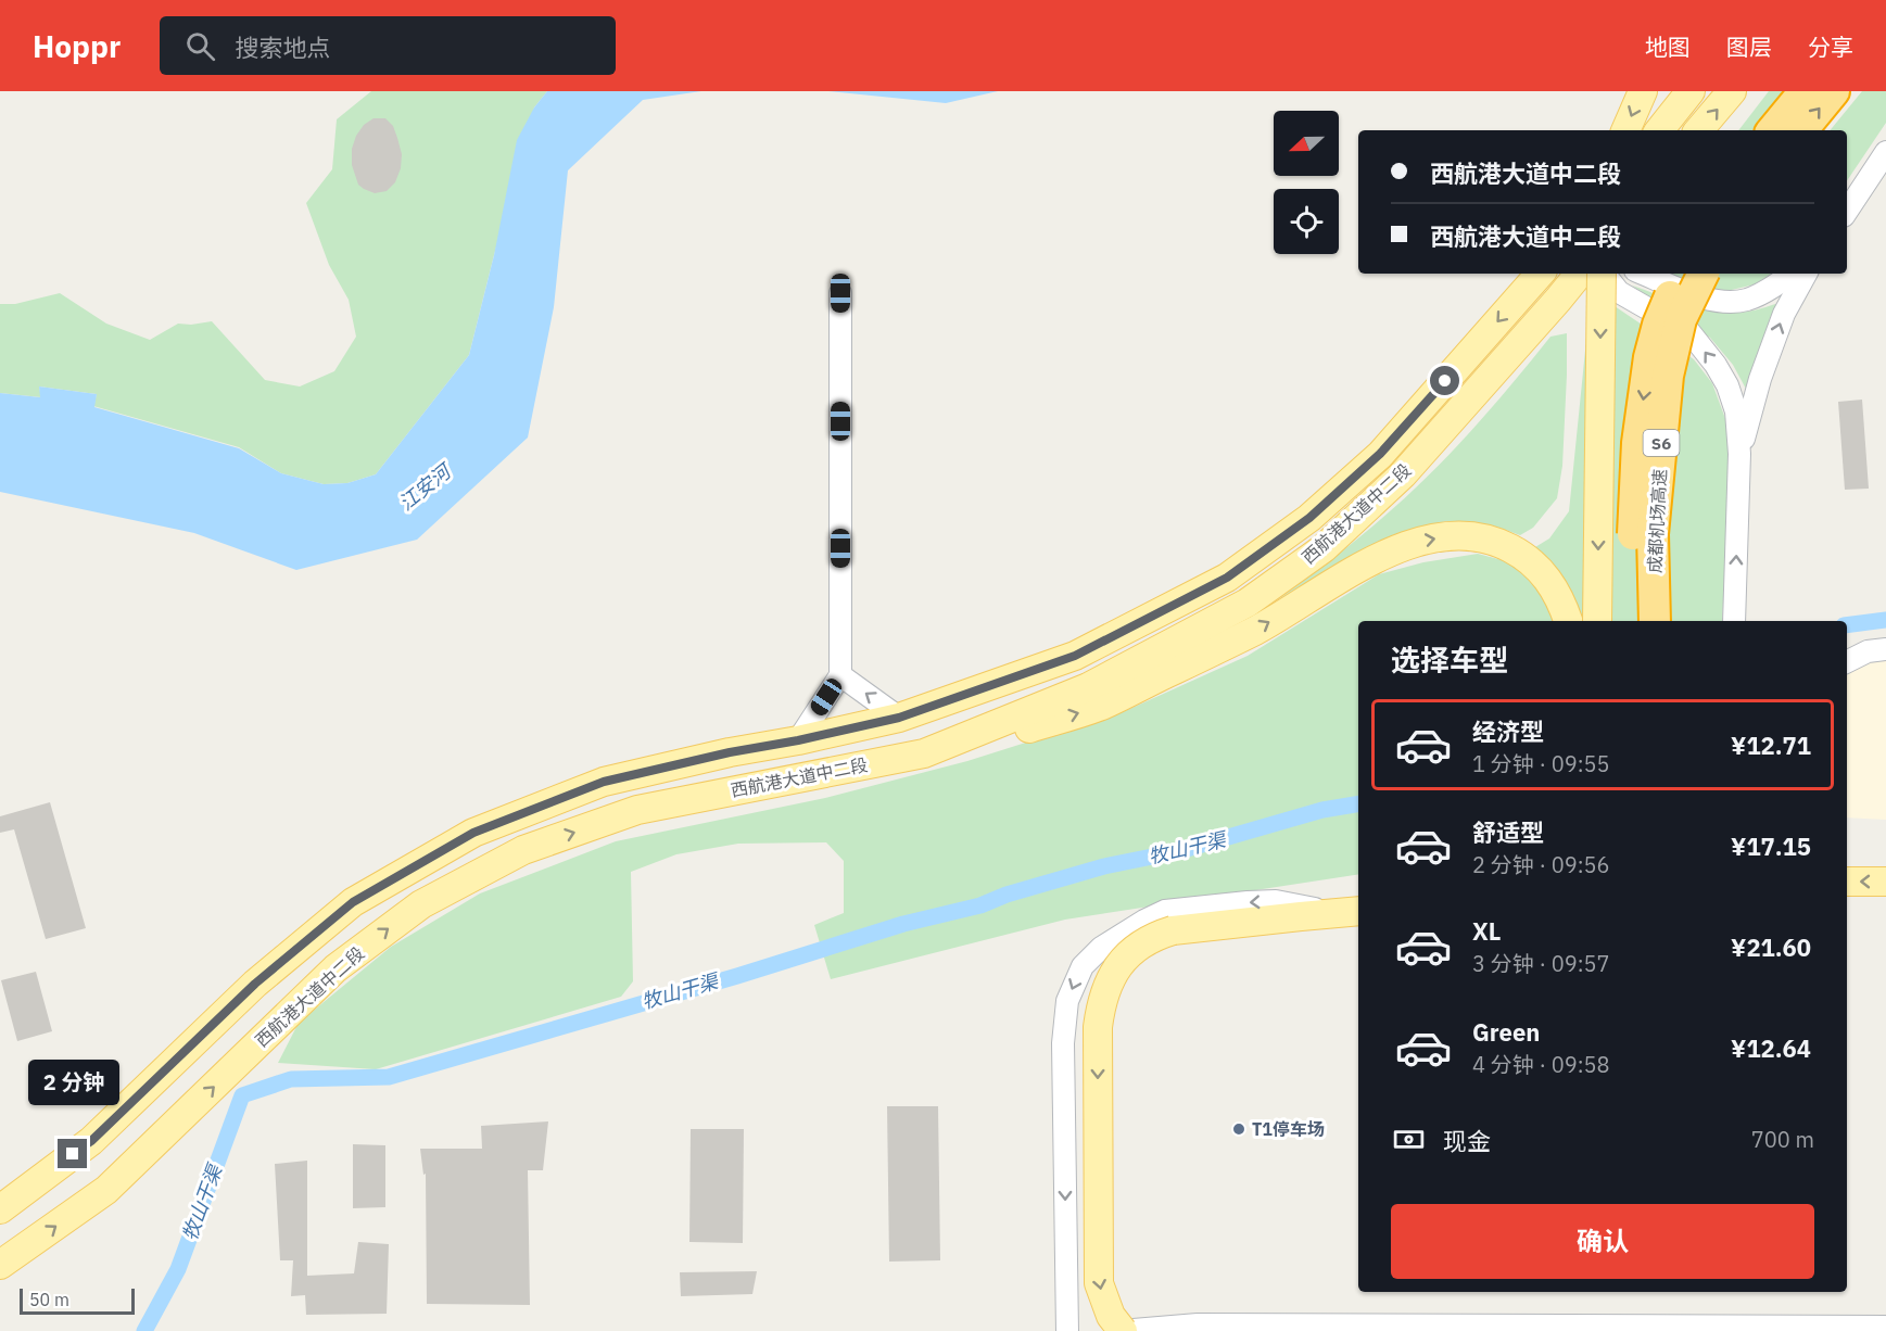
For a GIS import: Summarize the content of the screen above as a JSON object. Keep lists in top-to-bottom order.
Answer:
{
  "streets": {
    "highway": ["S6", "成都机场高速"],
    "main road": ["西航港大道中二段"]
  },
  "water": ["江安河", "牧山干渠"],
  "places": ["T1停车场"],
  "scale_bar": "50 m",
  "north": "left",
  "page": {
    "header": "Hoppr",
    "search": "搜索地点",
    "nav": ["地图", "图层", "分享"],
    "banner": ["西航港大道中二段", "西航港大道中二段"],
    "heading": "选择车型",
    "list": [
      {
        "name": "经济型",
        "note": "1 分钟 · 09:55",
        "value": "¥12.71"
      },
      {
        "name": "舒适型",
        "note": "2 分钟 · 09:56",
        "value": "¥17.15"
      },
      {
        "name": "XL",
        "note": "3 分钟 · 09:57",
        "value": "¥21.60"
      },
      {
        "name": "Green",
        "note": "4 分钟 · 09:58",
        "value": "¥12.64"
      }
    ],
    "bubble": "2 分钟",
    "pay": ["现金", "700 m"],
    "buttons": "确认",
    "scale": "50 m"
  }
}
